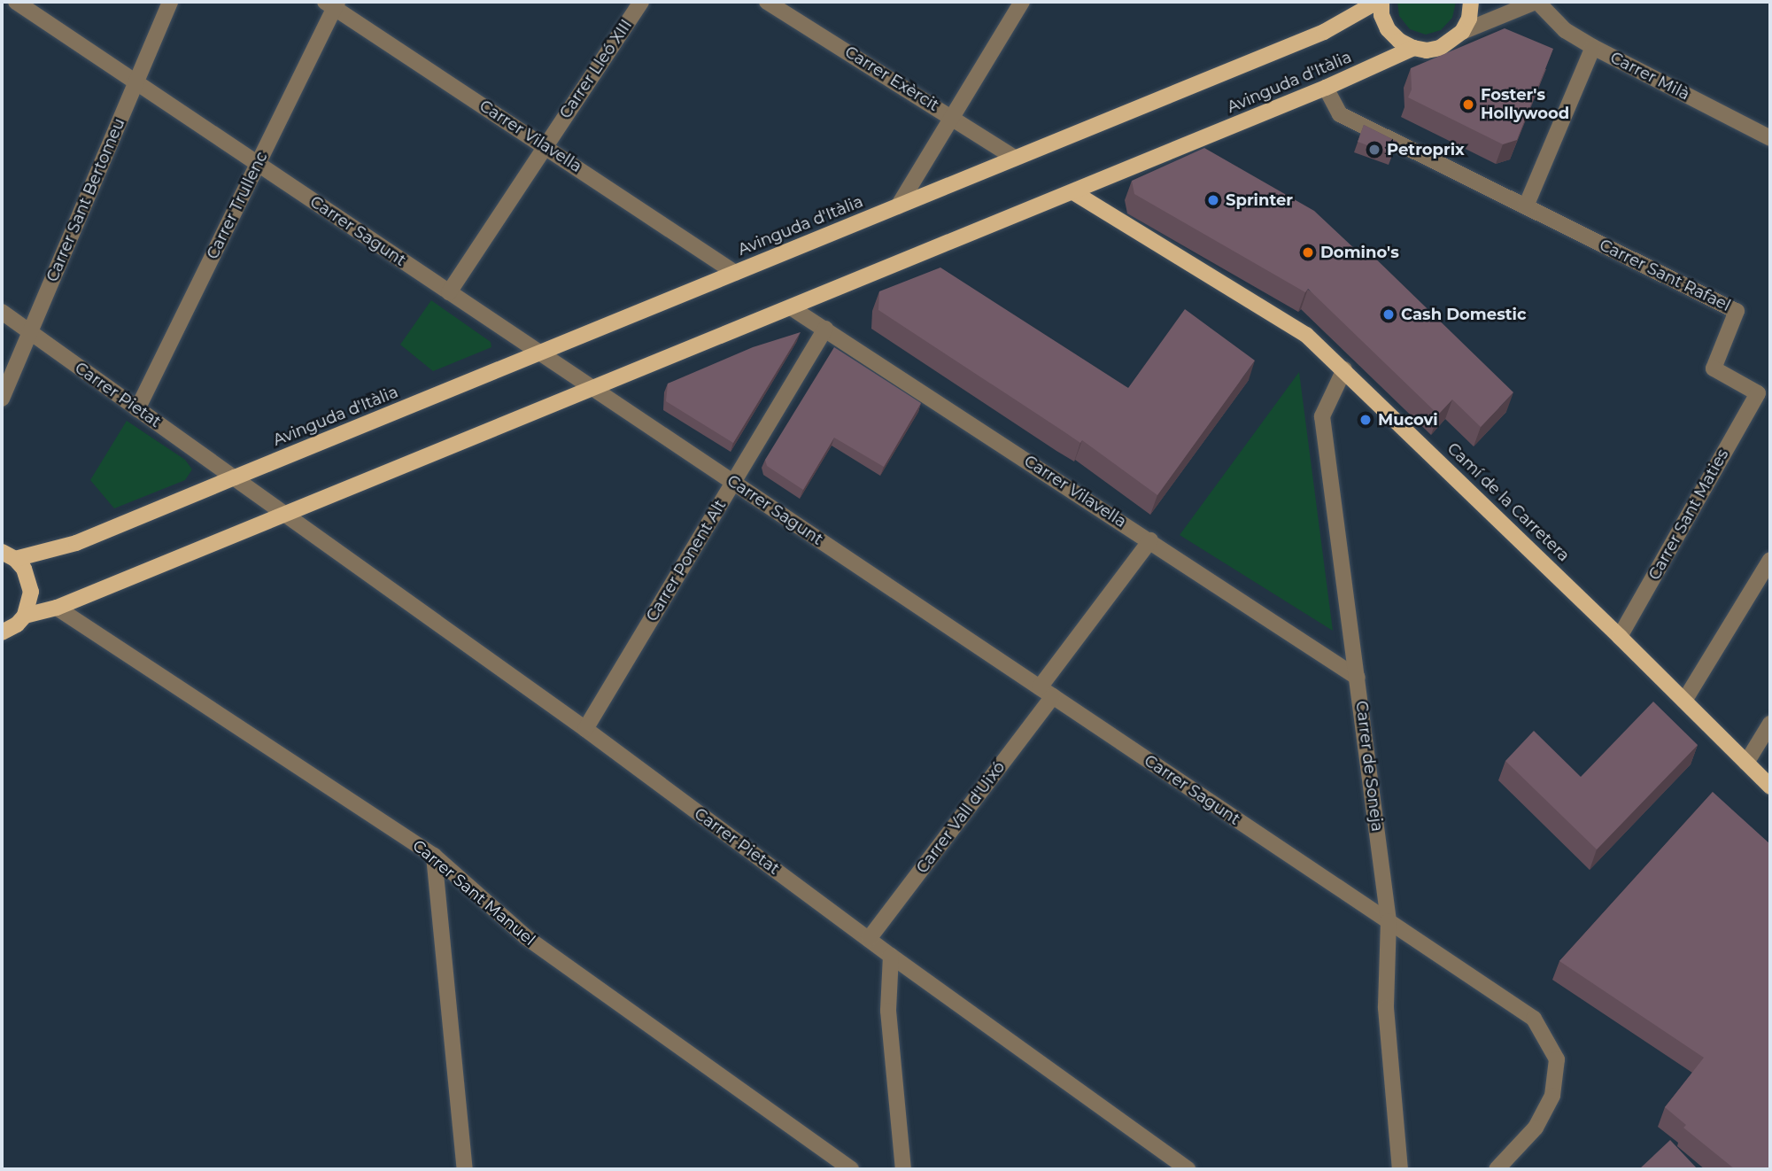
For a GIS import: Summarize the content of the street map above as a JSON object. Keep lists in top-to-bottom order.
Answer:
{
  "streets": {
    "main road": ["Avinguda d'Itàlia", "Camí de la Carretera"],
    "street": [
      "Carrer Lleó XIII",
      "Carrer Milà",
      "Carrer Exèrcit",
      "Carrer Vilavella",
      "Carrer Sant Bertomeu",
      "Carrer Trullenc",
      "Carrer Sagunt",
      "Carrer Sant Rafael",
      "Carrer Pietat",
      "Carrer Sant Maties",
      "Carrer Ponent Alt",
      "Carrer de Soneja",
      "Carrer Vall d'Uixó",
      "Carrer Sant Manuel"
    ]
  },
  "crossings": [
    ["Carrer Lleó XIII", "Carrer Vilavella"],
    ["Carrer Lleó XIII", "Carrer Sagunt"],
    ["Carrer Exèrcit", "Avinguda d'Itàlia"],
    ["Avinguda d'Itàlia", "Carrer Vilavella"],
    ["Avinguda d'Itàlia", "Carrer Sagunt"],
    ["Avinguda d'Itàlia", "Carrer Sant Rafael"],
    ["Avinguda d'Itàlia", "Carrer Pietat"],
    ["Avinguda d'Itàlia", "Camí de la Carretera"],
    ["Avinguda d'Itàlia", "Carrer Sant Manuel"],
    ["Carrer Vilavella", "Carrer Trullenc"],
    ["Carrer Vilavella", "Carrer Ponent Alt"],
    ["Carrer Vilavella", "Carrer de Soneja"],
    ["Carrer Vilavella", "Carrer Vall d'Uixó"],
    ["Carrer Sant Bertomeu", "Carrer Sagunt"],
    ["Carrer Sant Bertomeu", "Carrer Pietat"],
    ["Carrer Trullenc", "Carrer Sagunt"],
    ["Carrer Trullenc", "Carrer Pietat"],
    ["Carrer Sagunt", "Carrer Ponent Alt"],
    ["Carrer Sagunt", "Carrer de Soneja"],
    ["Carrer Sagunt", "Carrer Vall d'Uixó"],
    ["Carrer Sant Rafael", "Carrer Sant Maties"],
    ["Carrer Pietat", "Carrer Ponent Alt"],
    ["Carrer Pietat", "Carrer Vall d'Uixó"],
    ["Camí de la Carretera", "Carrer Sant Maties"],
    ["Camí de la Carretera", "Carrer de Soneja"]
  ],
  "places": [
    "Foster's Hollywood",
    "Petroprix",
    "Sprinter",
    "Domino's",
    "Cash Domestic",
    "Mucovi"
  ]
}
